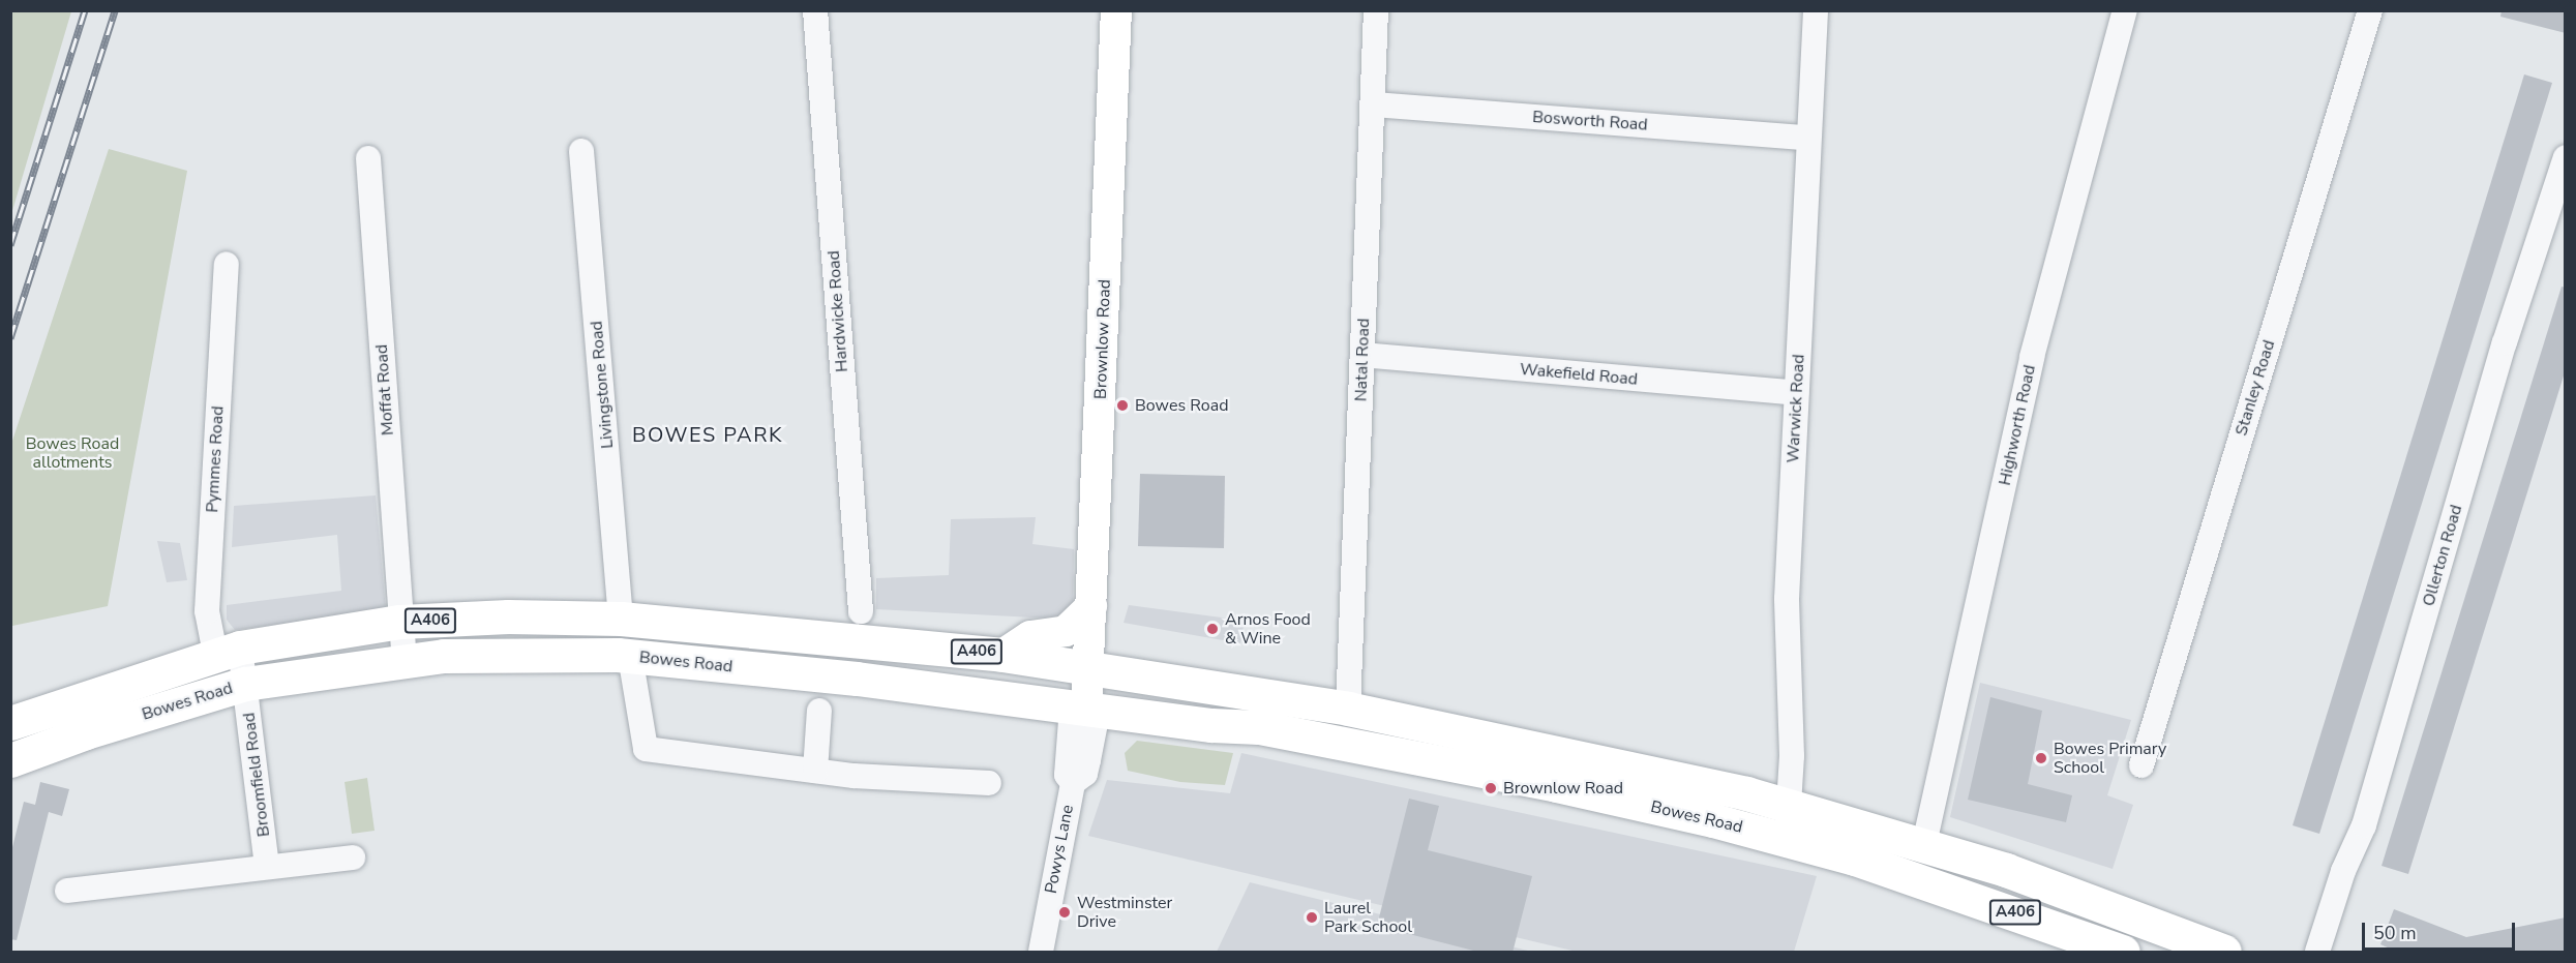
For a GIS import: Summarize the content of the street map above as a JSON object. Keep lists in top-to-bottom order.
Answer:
{
  "streets": {
    "highway": ["A406", "Bowes Road"],
    "main road": ["Brownlow Road", "Powys Lane"],
    "street": [
      "Bosworth Road",
      "Hardwicke Road",
      "Natal Road",
      "Wakefield Road",
      "Livingstone Road",
      "Stanley Road",
      "Moffat Road",
      "Warwick Road",
      "Highworth Road",
      "Pymmes Road",
      "Ollerton Road",
      "Broomfield Road"
    ]
  },
  "crossings": [
    ["Bosworth Road", "Natal Road"],
    ["Bosworth Road", "Warwick Road"],
    ["Hardwicke Road", "A406"],
    ["Brownlow Road", "A406"],
    ["Brownlow Road", "Bowes Road"],
    ["Brownlow Road", "Powys Lane"],
    ["Natal Road", "Wakefield Road"],
    ["Natal Road", "Bowes Road"],
    ["Wakefield Road", "Warwick Road"],
    ["Livingstone Road", "A406"],
    ["Moffat Road", "A406"],
    ["Moffat Road", "Bowes Road"],
    ["Warwick Road", "Bowes Road"],
    ["Highworth Road", "Bowes Road"],
    ["Pymmes Road", "A406"],
    ["Pymmes Road", "Broomfield Road"],
    ["A406", "Bowes Road"],
    ["A406", "Broomfield Road"],
    ["A406", "Powys Lane"],
    ["Bowes Road", "Broomfield Road"],
    ["Bowes Road", "Powys Lane"]
  ],
  "districts": ["BOWES PARK"],
  "parks": ["Bowes Road allotments"],
  "places": [
    "Bowes Road",
    "Arnos Food & Wine",
    "Bowes Primary School",
    "Brownlow Road",
    "Westminster Drive",
    "Laurel Park School"
  ],
  "scale_bar": "50 m"
}
